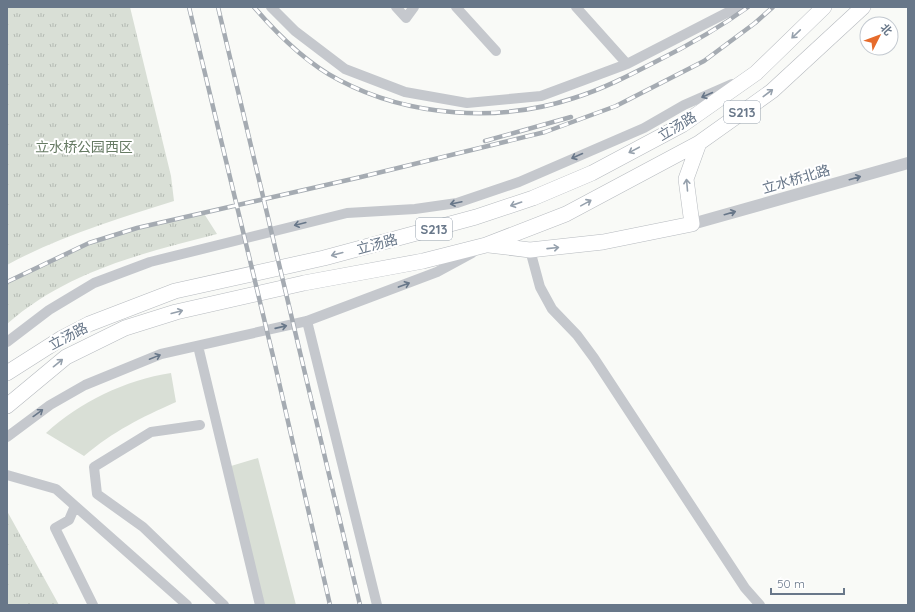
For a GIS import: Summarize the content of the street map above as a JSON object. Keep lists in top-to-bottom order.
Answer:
{
  "streets": {
    "main road": ["S213", "立汤路"],
    "street": ["立水桥北路"]
  },
  "one_way": ["立水桥北路"],
  "parks": ["立水桥公园西区"],
  "scale_bar": "50 m",
  "north": "top right"
}
